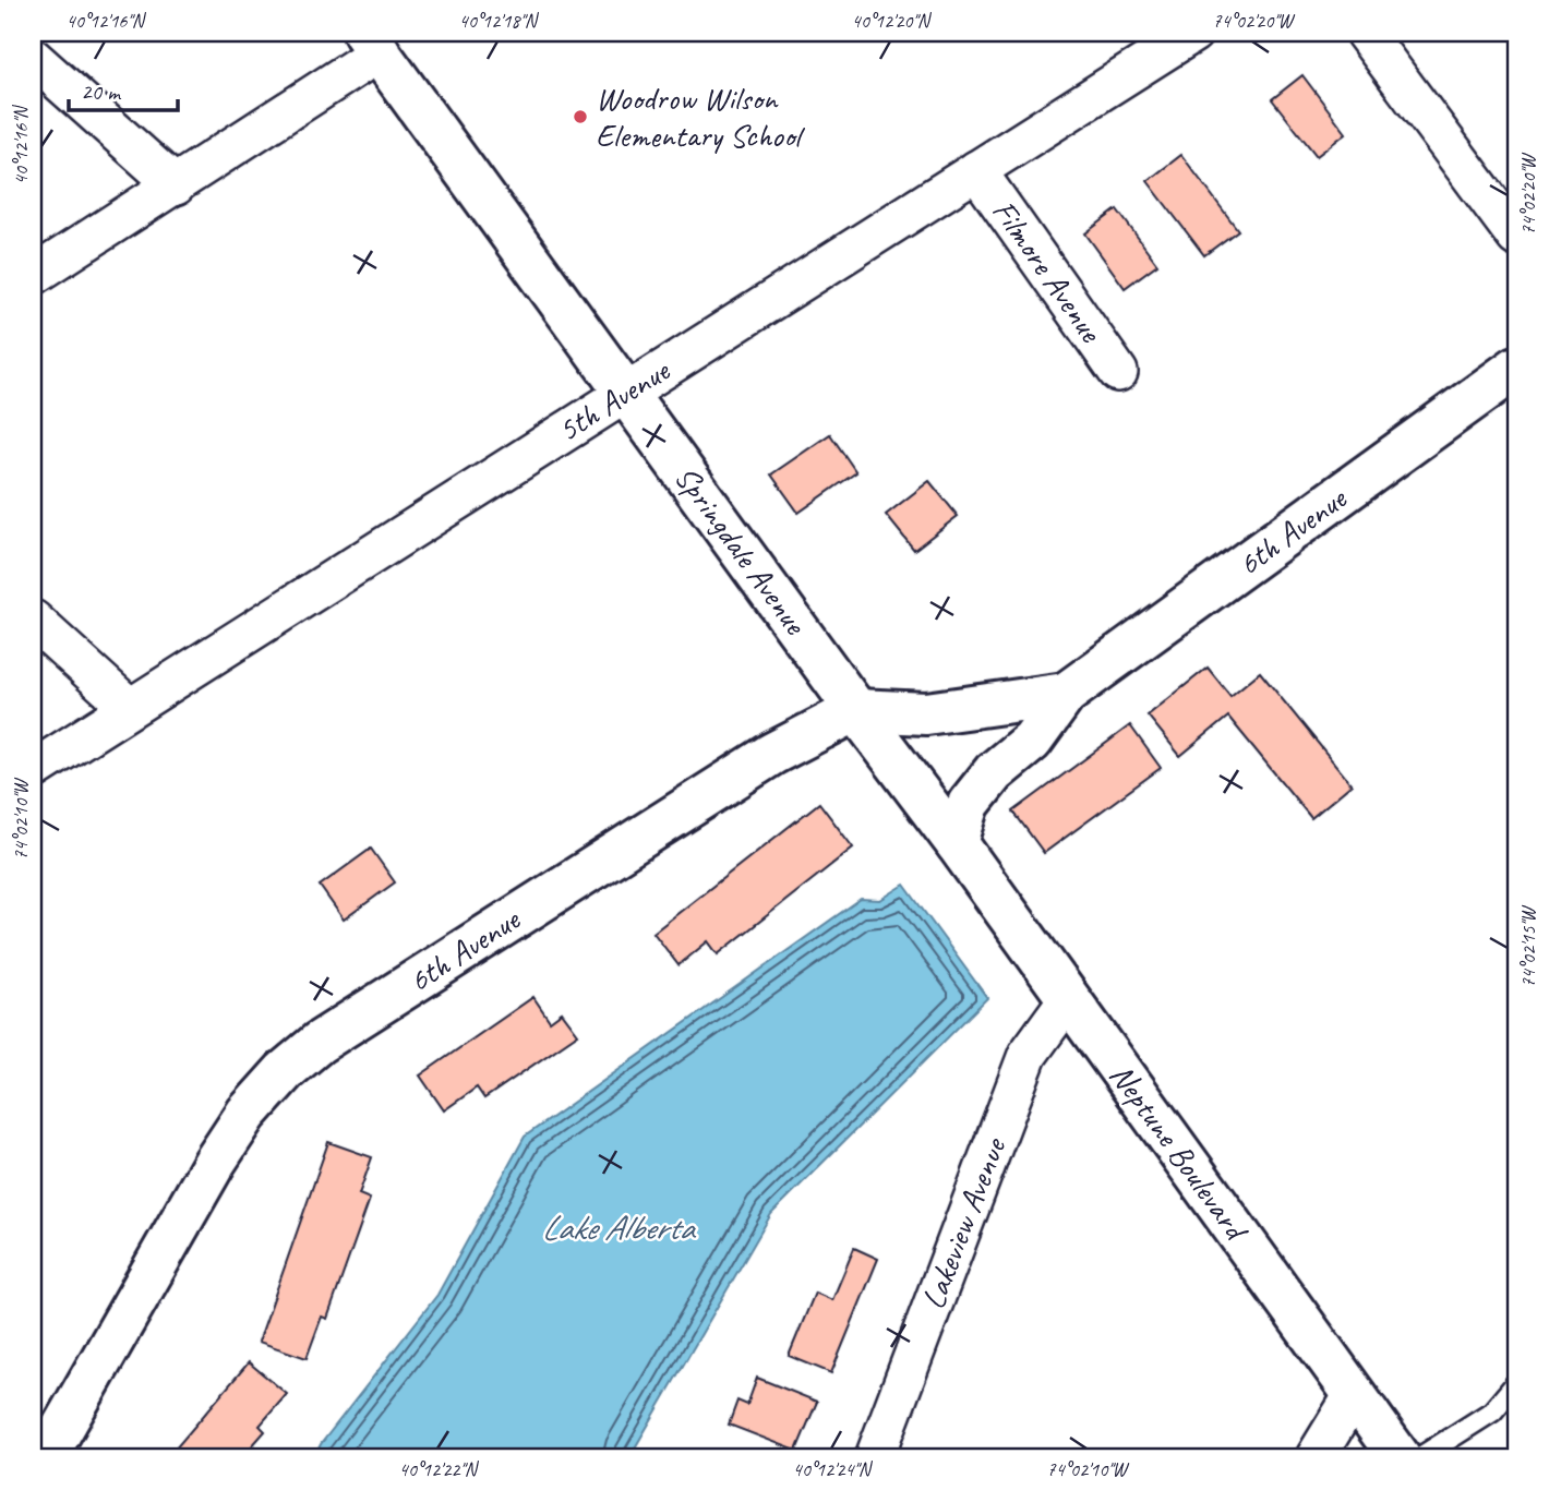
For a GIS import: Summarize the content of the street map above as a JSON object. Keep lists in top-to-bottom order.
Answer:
{
  "streets": {
    "street": [
      "Filmore Avenue",
      "5th Avenue",
      "6th Avenue",
      "Springdale Avenue",
      "Neptune Boulevard",
      "Lakeview Avenue"
    ]
  },
  "crossings": [
    ["Filmore Avenue", "5th Avenue"],
    ["5th Avenue", "Springdale Avenue"],
    ["6th Avenue", "Springdale Avenue"],
    ["6th Avenue", "Neptune Boulevard"],
    ["Springdale Avenue", "Neptune Boulevard"],
    ["Neptune Boulevard", "Lakeview Avenue"]
  ],
  "water": ["Lake Alberta"],
  "places": ["Woodrow Wilson Elementary School"],
  "scale_bar": "20 m",
  "coordinates": [
    "40°12'16\"N",
    "40°12'18\"N",
    "40°12'20\"N",
    "74°02'20\"W",
    "74°02'10\"W",
    "74°02'15\"W",
    "40°12'22\"N",
    "40°12'24\"N"
  ]
}
